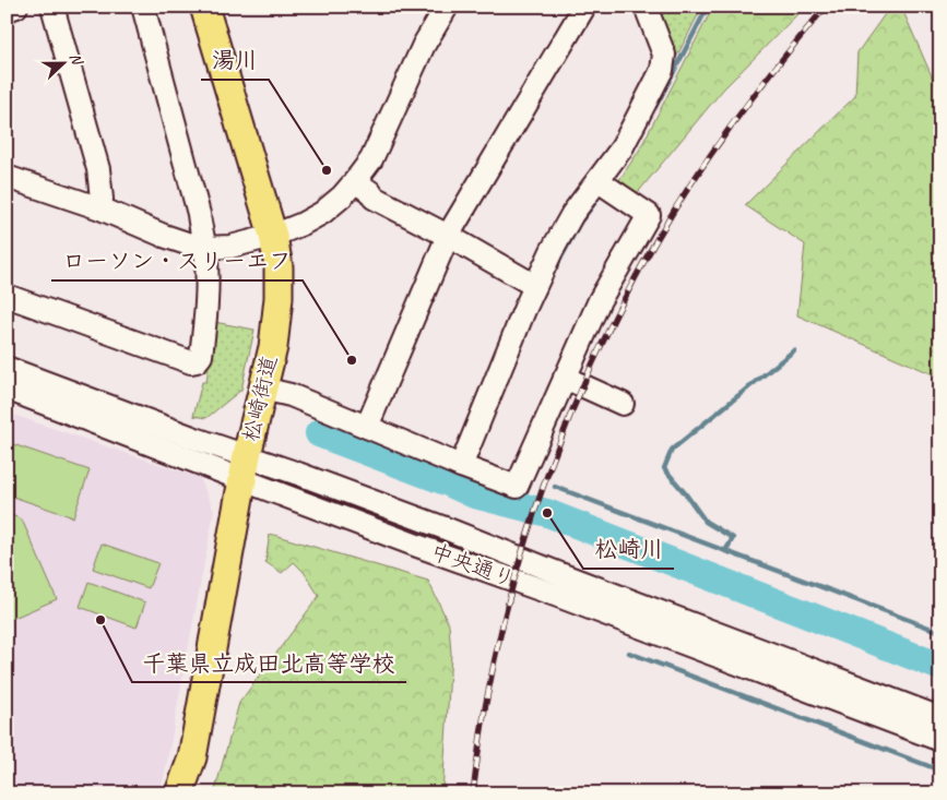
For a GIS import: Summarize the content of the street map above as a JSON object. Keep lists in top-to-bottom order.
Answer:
{
  "streets": {
    "main road": ["松崎街道"],
    "street": ["中央通り"]
  },
  "crossings": [
    ["松崎街道", "中央通り"]
  ],
  "places": [
    "湯川",
    "ローソン・スリーエフ",
    "松崎川",
    "千葉県立成田北高等学校"
  ],
  "north": "right"
}
